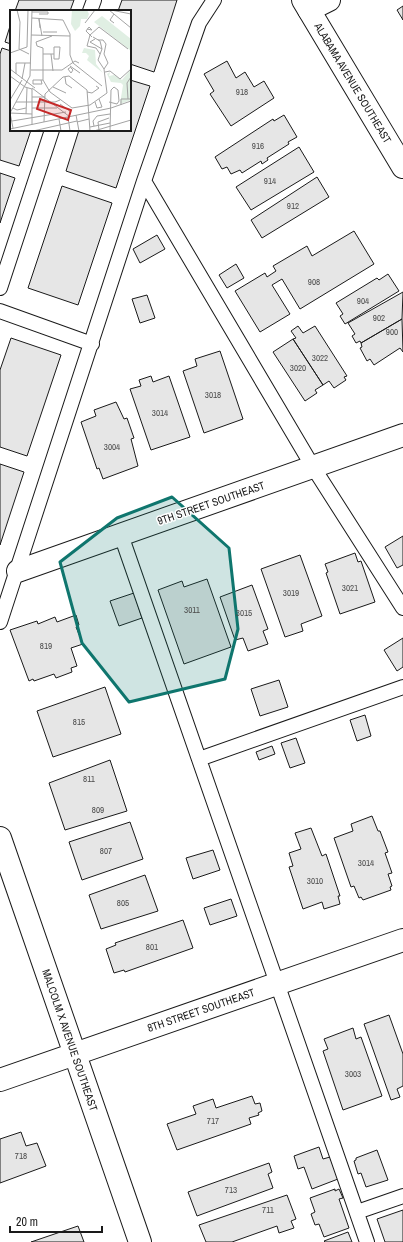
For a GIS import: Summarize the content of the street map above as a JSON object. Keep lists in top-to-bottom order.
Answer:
{
  "streets": {
    "street": [
      "ALABAMA AVENUE SOUTHEAST",
      "9TH STREET SOUTHEAST",
      "8TH STREET SOUTHEAST",
      "MALCOLM X AVENUE SOUTHEAST"
    ]
  },
  "crossings": [
    ["8TH STREET SOUTHEAST", "MALCOLM X AVENUE SOUTHEAST"]
  ],
  "house_numbers": [
    "918",
    "916",
    "914",
    "912",
    "908",
    "904",
    "902",
    "900",
    "3022",
    "3020",
    "3018",
    "3014",
    "3004",
    "3021",
    "3019",
    "3011",
    "3015",
    "819",
    "815",
    "811",
    "809",
    "807",
    "3014",
    "3010",
    "805",
    "801",
    "3003",
    "717",
    "718",
    "713",
    "711"
  ],
  "scale_bar": "20 m"
}
